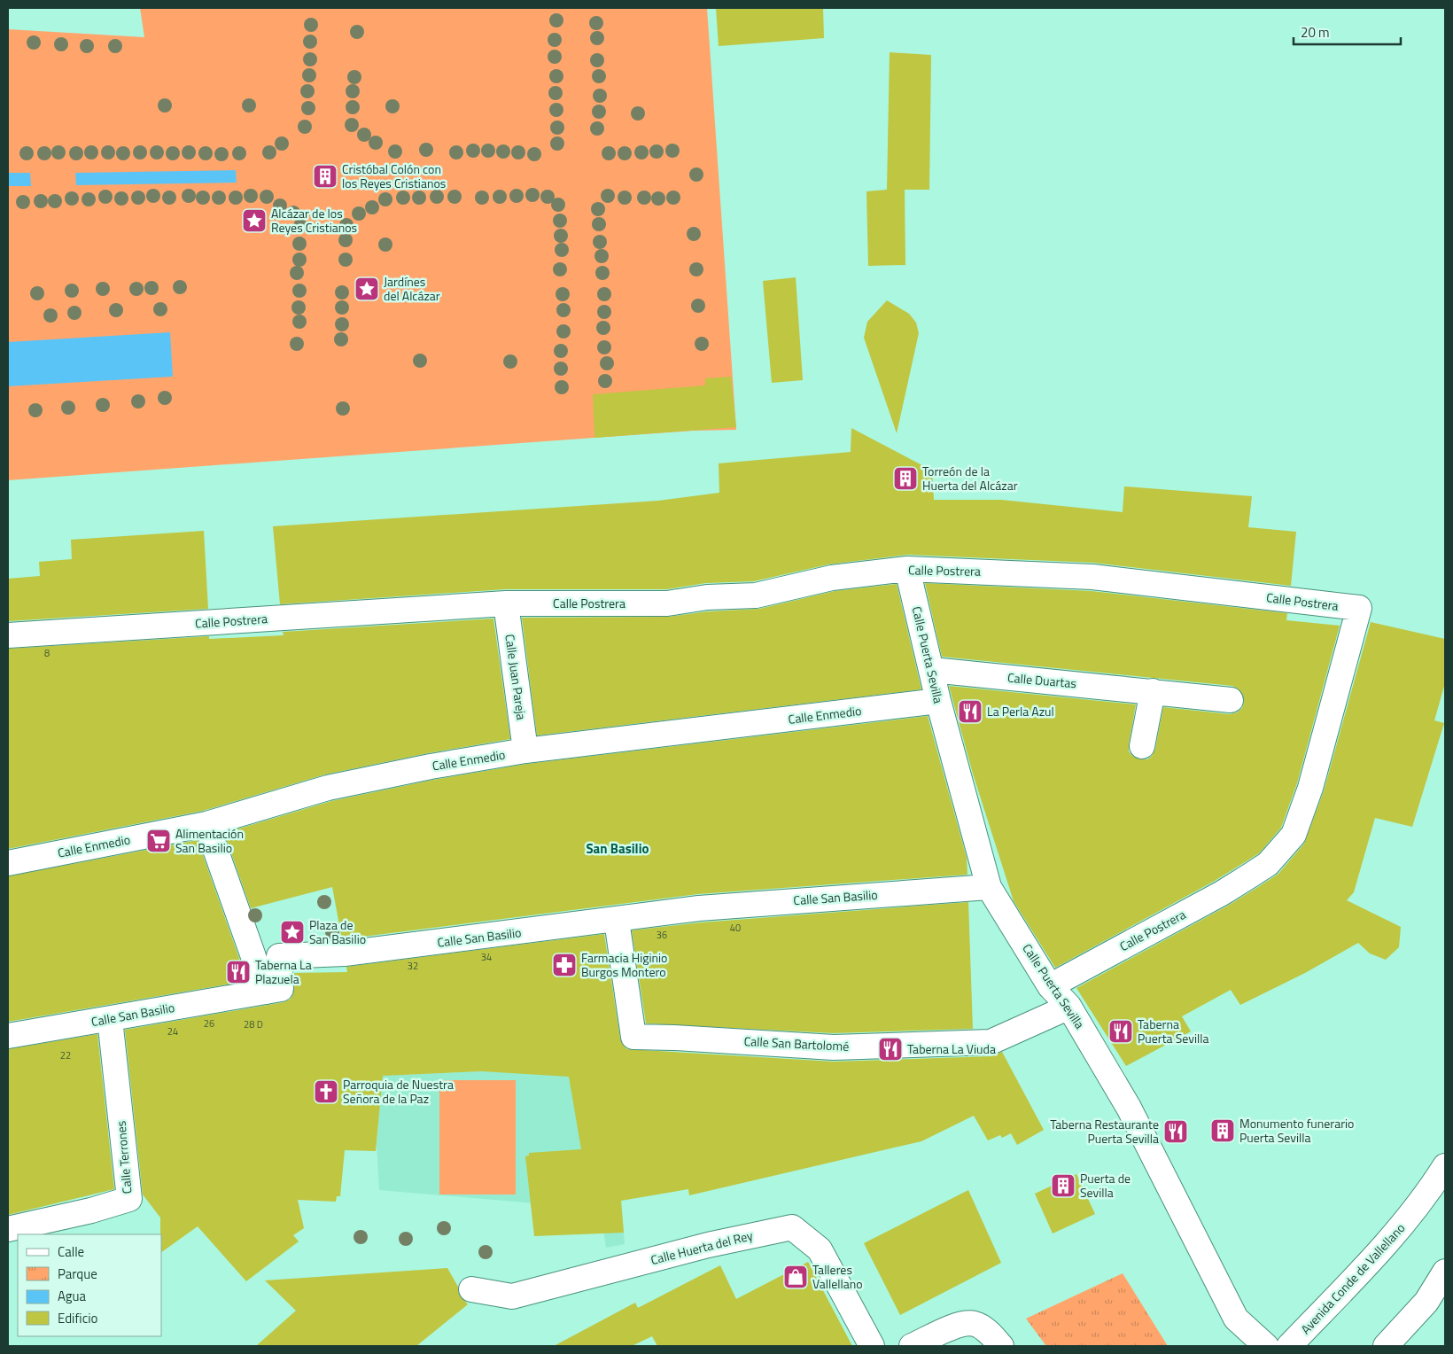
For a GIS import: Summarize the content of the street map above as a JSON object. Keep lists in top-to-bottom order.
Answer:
{
  "streets": {
    "street": [
      "Calle Postrera",
      "Calle Puerta Sevilla",
      "Calle Juan Pareja",
      "Calle Duartas",
      "Calle Enmedio",
      "Calle San Basilio",
      "Calle San Bartolomé",
      "Calle Terrones",
      "Calle Huerta del Rey",
      "Avenida Conde de Vallellano"
    ]
  },
  "crossings": [
    ["Calle Postrera", "Calle Puerta Sevilla"],
    ["Calle Postrera", "Calle Juan Pareja"],
    ["Calle Puerta Sevilla", "Calle Duartas"],
    ["Calle Puerta Sevilla", "Calle Enmedio"],
    ["Calle Puerta Sevilla", "Calle San Basilio"],
    ["Calle Puerta Sevilla", "Calle San Bartolomé"],
    ["Calle Juan Pareja", "Calle Enmedio"],
    ["Calle San Basilio", "Calle San Bartolomé"],
    ["Calle San Basilio", "Calle Terrones"]
  ],
  "districts": ["San Basilio"],
  "places": {
    "building": [
      "Cristóbal Colón con los Reyes Cristianos",
      "Torreón de la Huerta del Alcázar",
      "Monumento funerario Puerta Sevilla",
      "Puerta de Sevilla"
    ],
    "place": ["Alcázar de los Reyes Cristianos", "Jardínes del Alcázar", "Plaza de San Basilio"],
    "restaurant": [
      "La Perla Azul",
      "Taberna La Plazuela",
      "Taberna Puerta Sevilla",
      "Taberna La Viuda",
      "Taberna Restaurante Puerta Sevilla"
    ],
    "supermarket": ["Alimentación San Basilio"],
    "pharmacy": ["Farmacia Higinio Burgos Montero"],
    "church": ["Parroquia de Nuestra Señora de la Paz"],
    "shop": ["Talleres Vallellano"]
  },
  "house_numbers": [
    "8",
    "40",
    "36",
    "34",
    "32",
    "26",
    "28 D",
    "24",
    "22"
  ],
  "legend": [
    "Calle",
    "Parque",
    "Agua",
    "Edificio"
  ],
  "scale_bar": "20 m"
}
